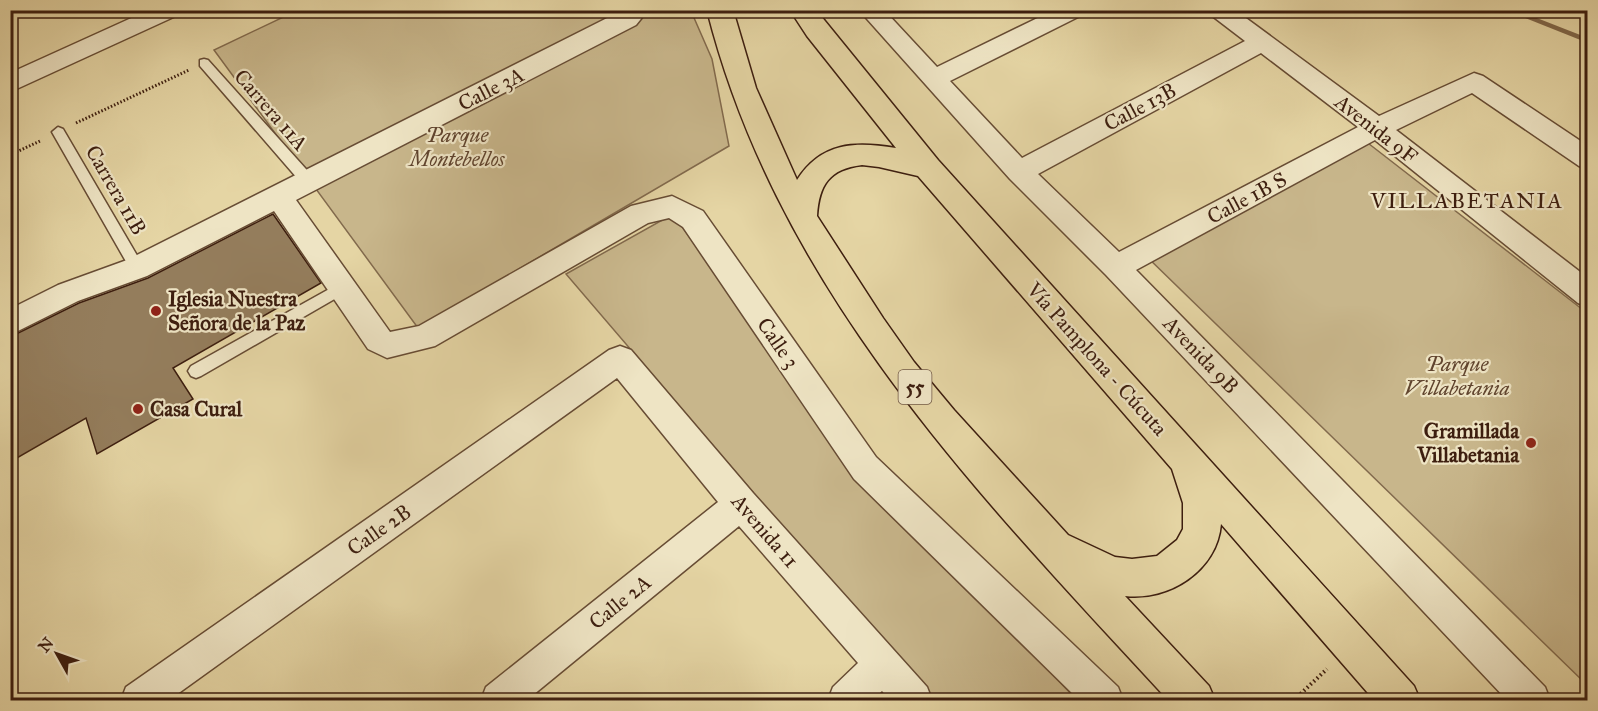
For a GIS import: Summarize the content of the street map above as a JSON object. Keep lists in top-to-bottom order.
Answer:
{
  "streets": {
    "highway": ["Vía Pamplona - Cúcuta", "55"],
    "street": [
      "Calle 3A",
      "Calle 13B",
      "Avenida 9F",
      "Calle 1B S",
      "Calle 3",
      "Avenida 9B",
      "Calle 2B",
      "Avenida 11",
      "Calle 2A"
    ],
    "lane": ["Carrera 11A", "Carrera 11B"]
  },
  "crossings": [
    ["Calle 3A", "Carrera 11A"],
    ["Calle 3A", "Carrera 11B"],
    ["Calle 13B", "Avenida 9F"],
    ["Calle 13B", "Avenida 9B"],
    ["Avenida 9F", "Calle 1B S"],
    ["Calle 1B S", "Avenida 9B"],
    ["Calle 2B", "Avenida 11"],
    ["Avenida 11", "Calle 2A"]
  ],
  "districts": ["VILLABETANIA"],
  "parks": ["Parque Montebellos", "Parque Villabetania"],
  "places": ["Iglesia Nuestra Señora de la Paz", "Casa Cural", "Gramillada Villabetania"],
  "north": "top left"
}
